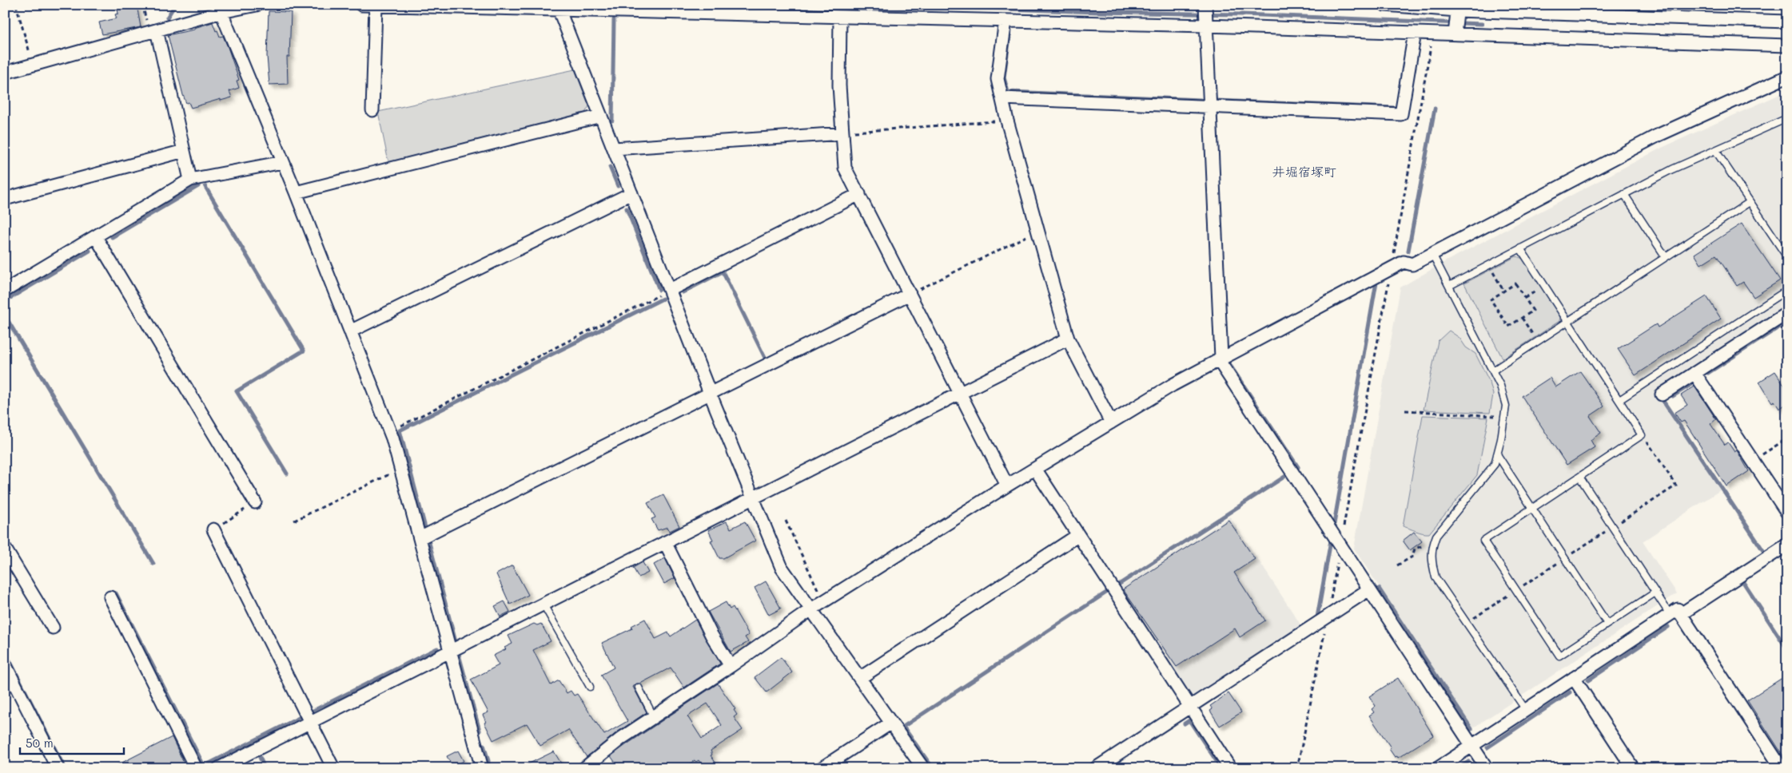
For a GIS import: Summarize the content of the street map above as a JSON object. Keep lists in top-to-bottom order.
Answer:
{
  "districts": ["井堀宿塚町"],
  "scale_bar": "50 m"
}
